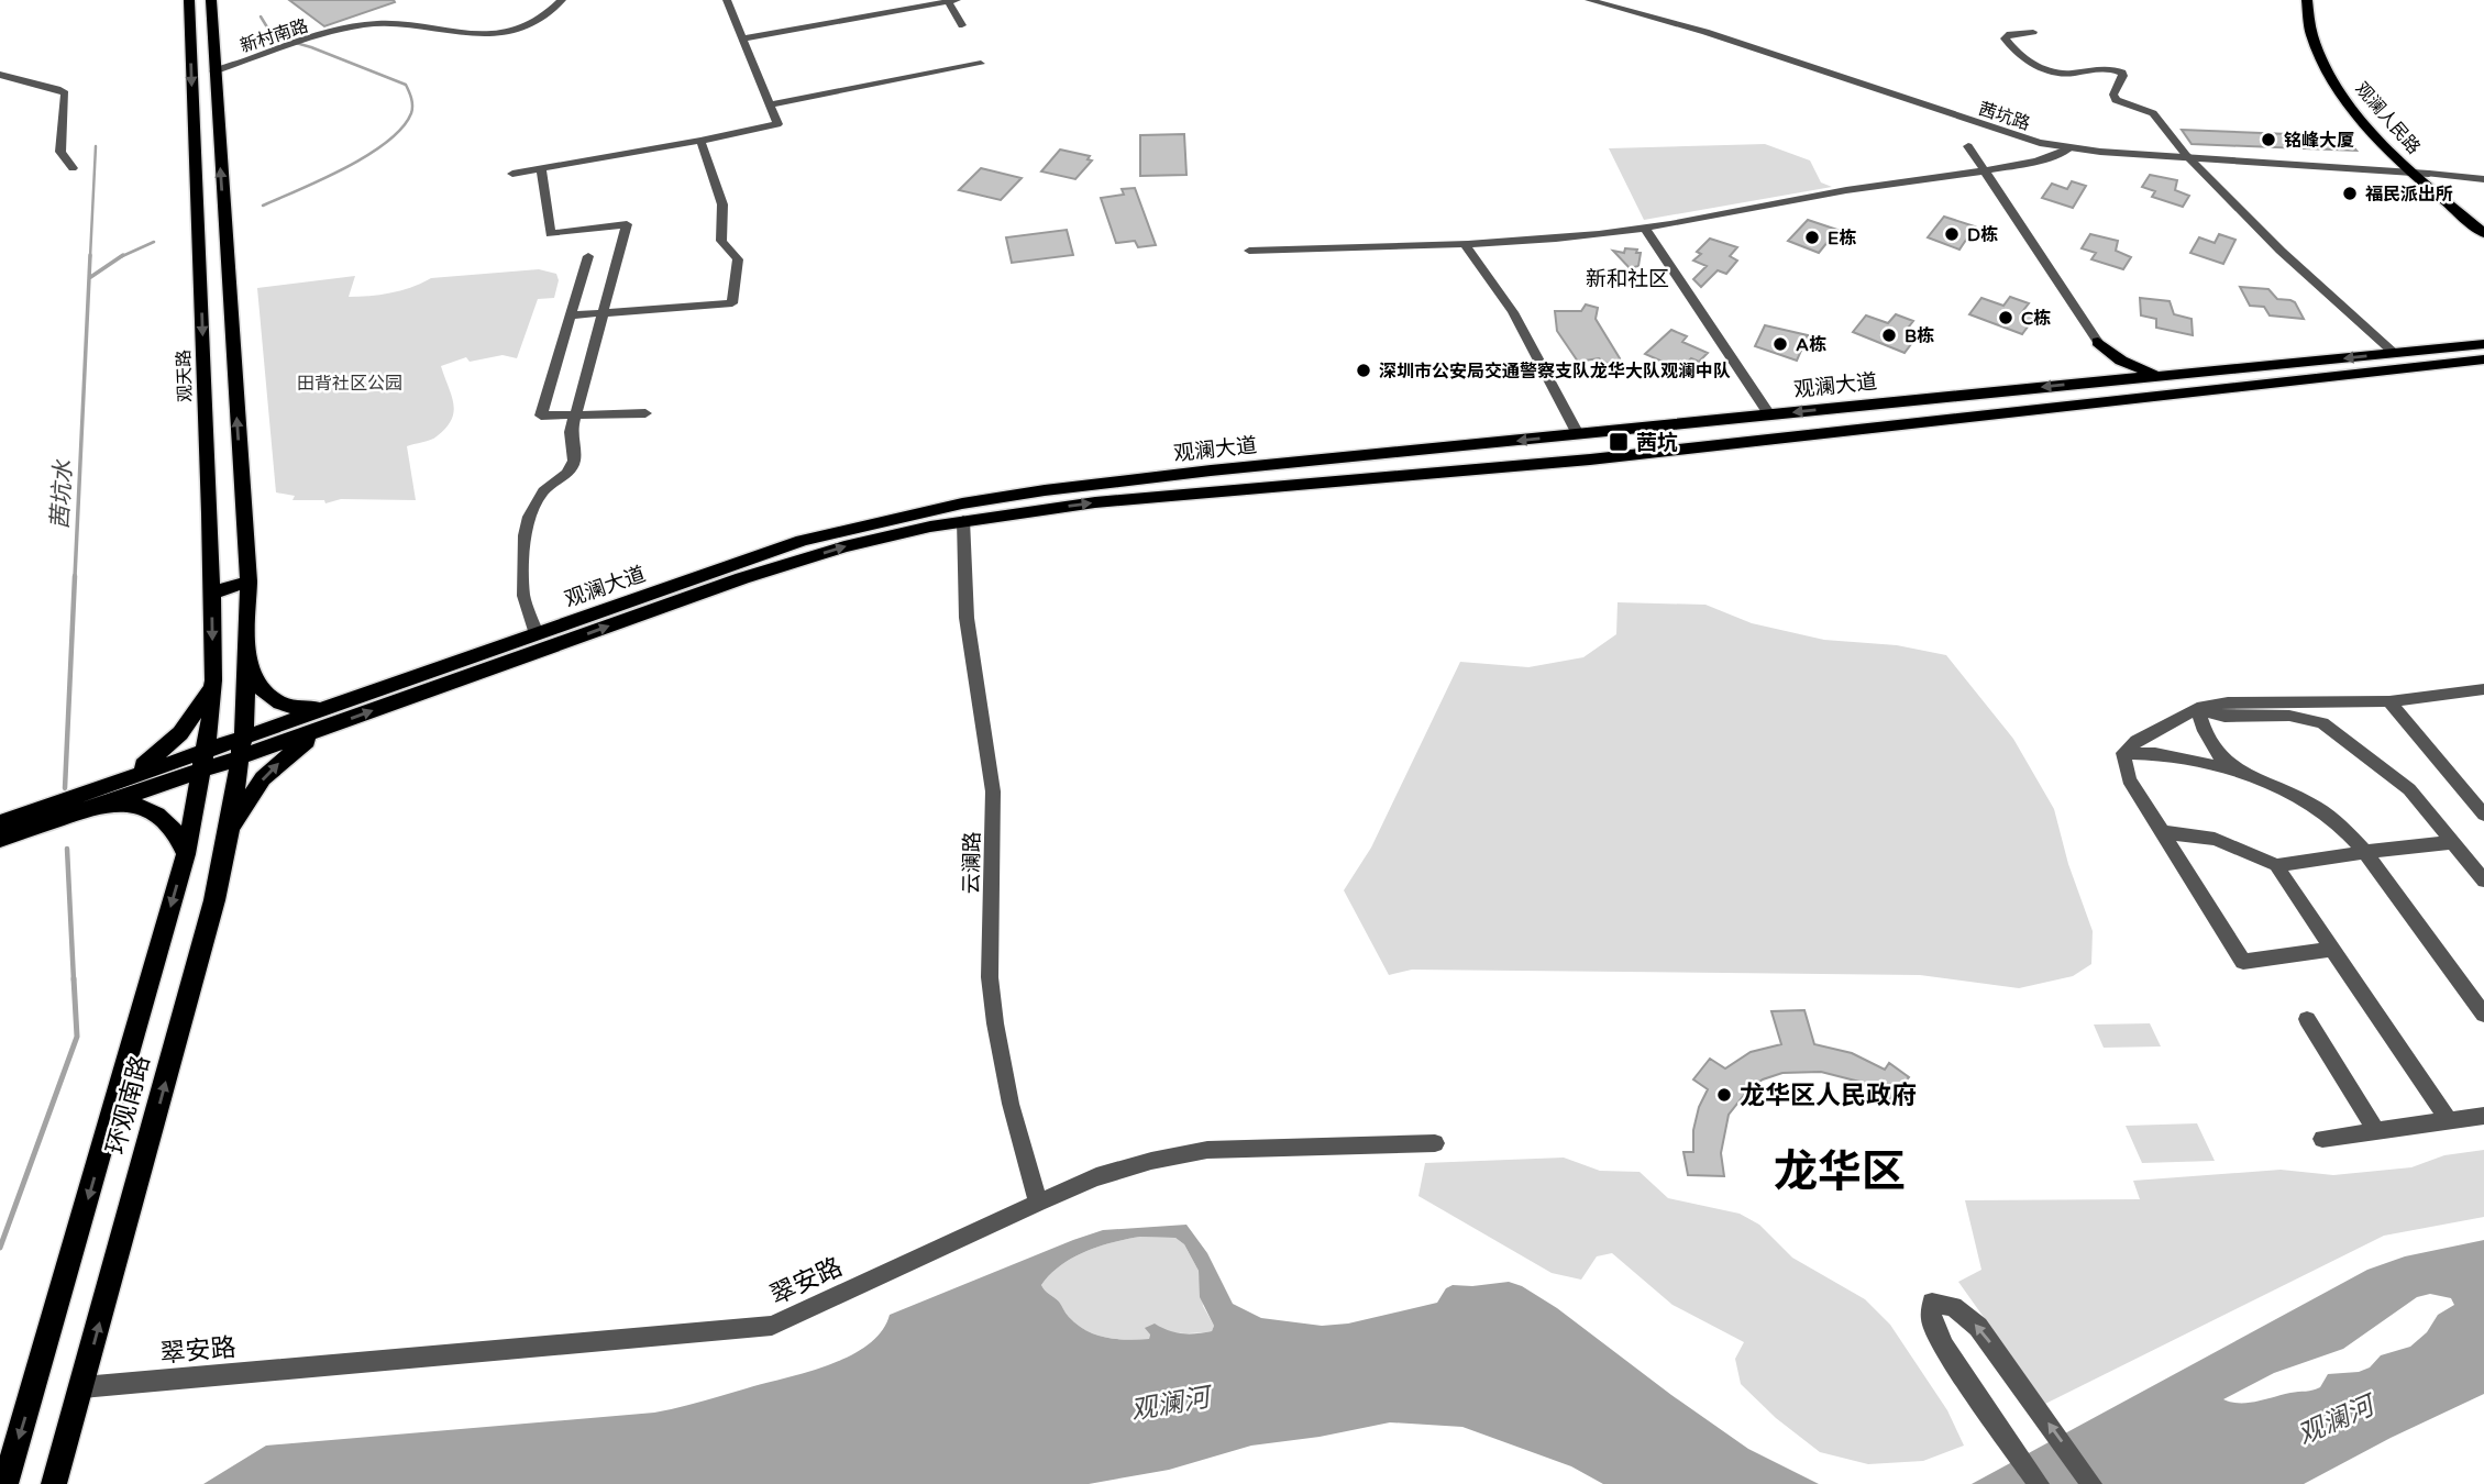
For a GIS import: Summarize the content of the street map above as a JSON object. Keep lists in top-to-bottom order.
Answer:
{
  "streets": {
    "main road": [
      "观澜人民路",
      "观天路",
      "观澜大道",
      "环观南路"
    ],
    "street": [
      "新村南路",
      "茜坑路",
      "云澜路",
      "翠安路"
    ]
  },
  "crossings": [
    ["茜坑路", "观澜人民路"],
    ["观天路", "观澜大道"],
    ["观天路", "环观南路"],
    ["观澜大道", "云澜路"],
    ["观澜大道", "环观南路"],
    ["云澜路", "翠安路"],
    ["环观南路", "翠安路"]
  ],
  "districts": ["新和社区", "龙华区"],
  "water": ["茜坑水", "观澜河"],
  "parks": ["田背社区公园"],
  "places": {
    "other": [
      "铭峰大厦",
      "福民派出所",
      "D栋",
      "E栋",
      "C栋",
      "B栋",
      "A栋",
      "深圳市公安局交通警察支队龙华大队观澜中队",
      "龙华区人民政府"
    ],
    "transit": ["茜坑"]
  }
}
